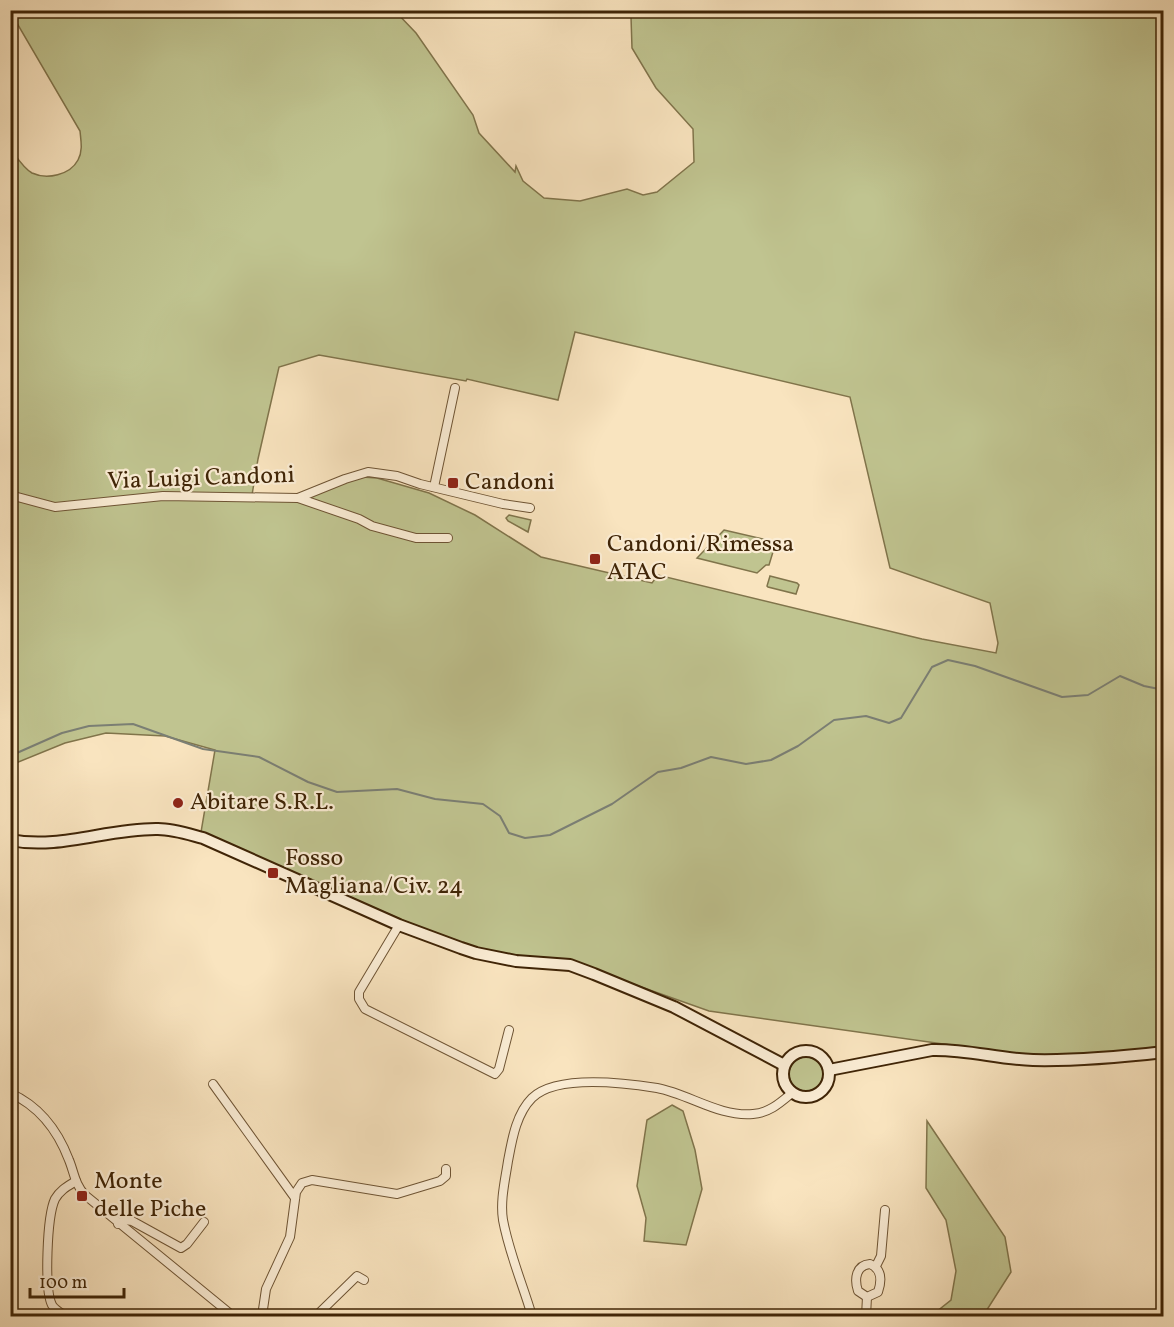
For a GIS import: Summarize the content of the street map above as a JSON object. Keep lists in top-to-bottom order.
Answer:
{
  "streets": {
    "street": ["Via Luigi Candoni"]
  },
  "places": {
    "transit": [
      "Candoni",
      "Candoni/Rimessa ATAC",
      "Fosso Magliana/Civ. 24",
      "Monte delle Piche"
    ],
    "other": ["Abitare S.R.L."]
  },
  "scale_bar": "100 m"
}
